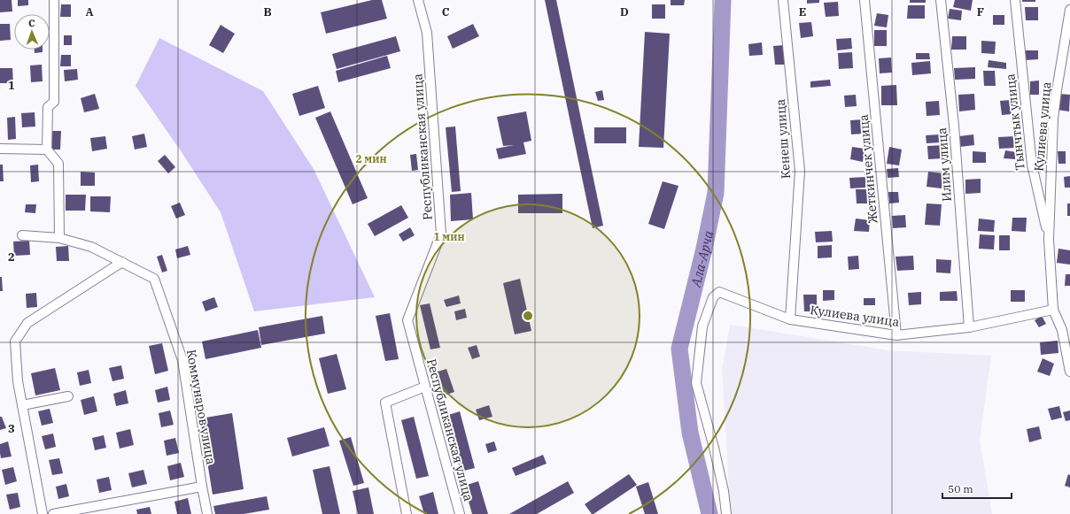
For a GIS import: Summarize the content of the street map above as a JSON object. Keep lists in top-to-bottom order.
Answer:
{
  "streets": {
    "street": [
      "Тынчтык улица",
      "Кулиева улица",
      "Кенеш улица",
      "Республиканская улица",
      "Илим улица",
      "Жеткинчек улица",
      "Коммунаров улица"
    ]
  },
  "crossings": [
    ["Тынчтык улица", "Кулиева улица"],
    ["Кулиева улица", "Кенеш улица"],
    ["Кулиева улица", "Илим улица"],
    ["Кулиева улица", "Жеткинчек улица"]
  ],
  "water": ["Ала-Арча"],
  "scale_bar": "50 m",
  "north": "top",
  "grid": {
    "columns": [
      "A",
      "B",
      "C",
      "D",
      "E",
      "F"
    ],
    "rows": ["1", "2", "3"]
  },
  "rings": ["2 мин", "1 мин"]
}
